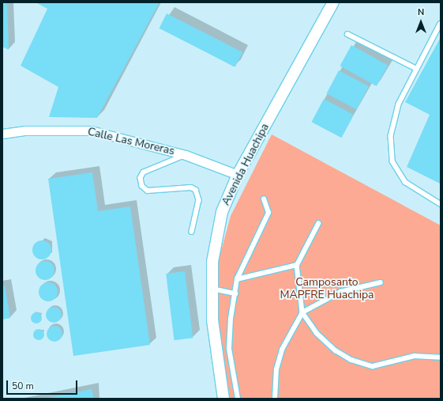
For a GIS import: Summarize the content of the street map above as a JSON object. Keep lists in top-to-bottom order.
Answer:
{
  "streets": {
    "street": ["Calle Las Moreras", "Avenida Huachipa"]
  },
  "crossings": [
    ["Calle Las Moreras", "Avenida Huachipa"]
  ],
  "parks": ["Camposanto MAPFRE Huachipa"],
  "scale_bar": "50 m",
  "north": "top"
}
